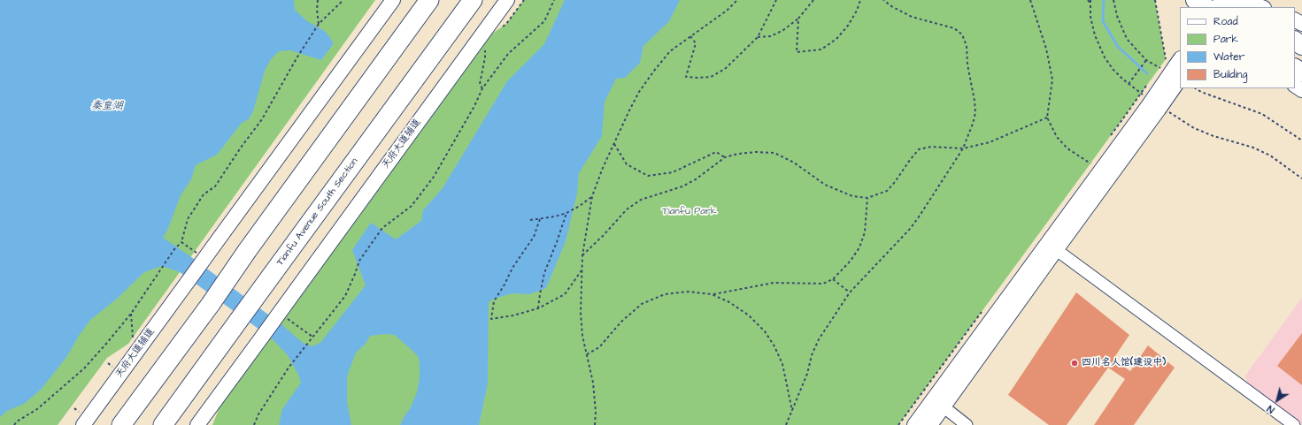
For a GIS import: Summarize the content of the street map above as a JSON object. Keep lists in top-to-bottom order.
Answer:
{
  "streets": {
    "highway": ["Tianfu Avenue South Section"],
    "street": ["天府大道辅道"]
  },
  "water": ["秦皇湖"],
  "parks": ["Tianfu Park"],
  "places": ["四川名人馆(建设中)"],
  "legend": [
    "Road",
    "Park",
    "Water",
    "Building"
  ],
  "north": "bottom left"
}
